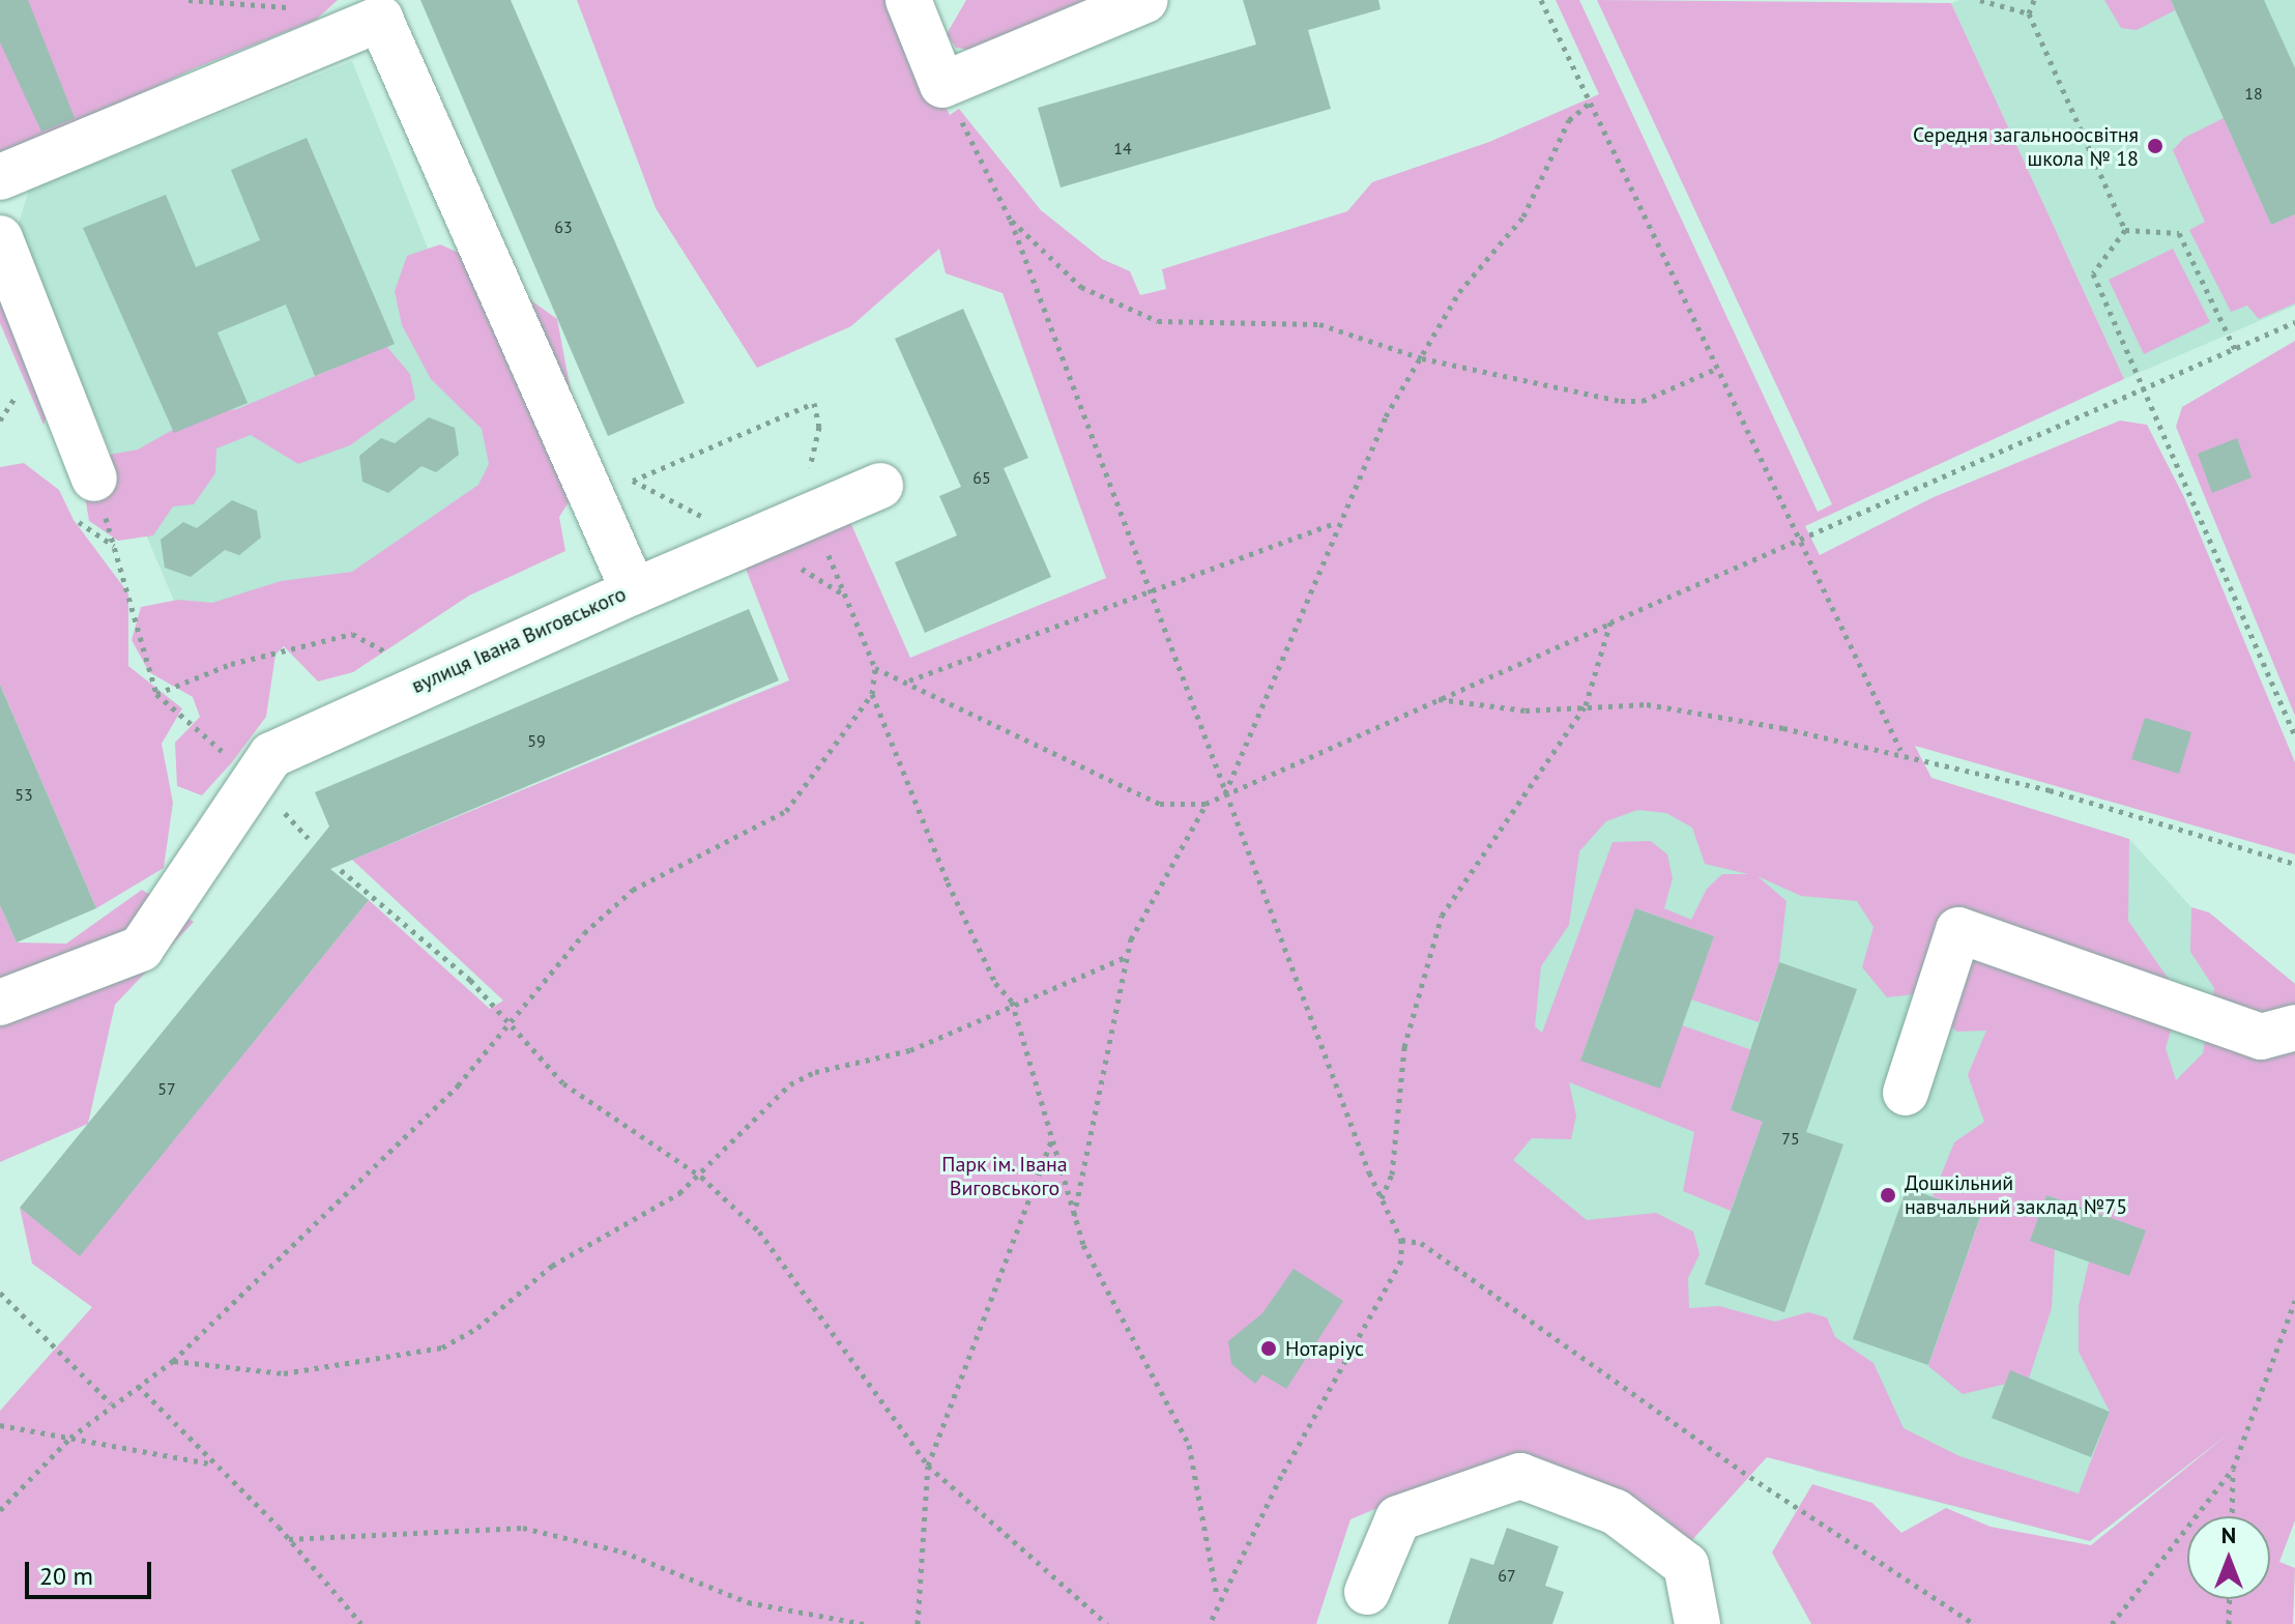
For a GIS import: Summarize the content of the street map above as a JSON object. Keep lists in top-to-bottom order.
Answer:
{
  "streets": {
    "lane": ["вулиця Івана Виговського"]
  },
  "parks": ["Парк ім. Івана Виговського"],
  "places": ["Середня загальноосвітня школа № 18", "Дошкільний навчальний заклад №75", "Нотаріус"],
  "house_numbers": [
    "18",
    "14",
    "63",
    "65",
    "59",
    "53",
    "57",
    "75",
    "67"
  ],
  "scale_bar": "20 m",
  "north": "top"
}
